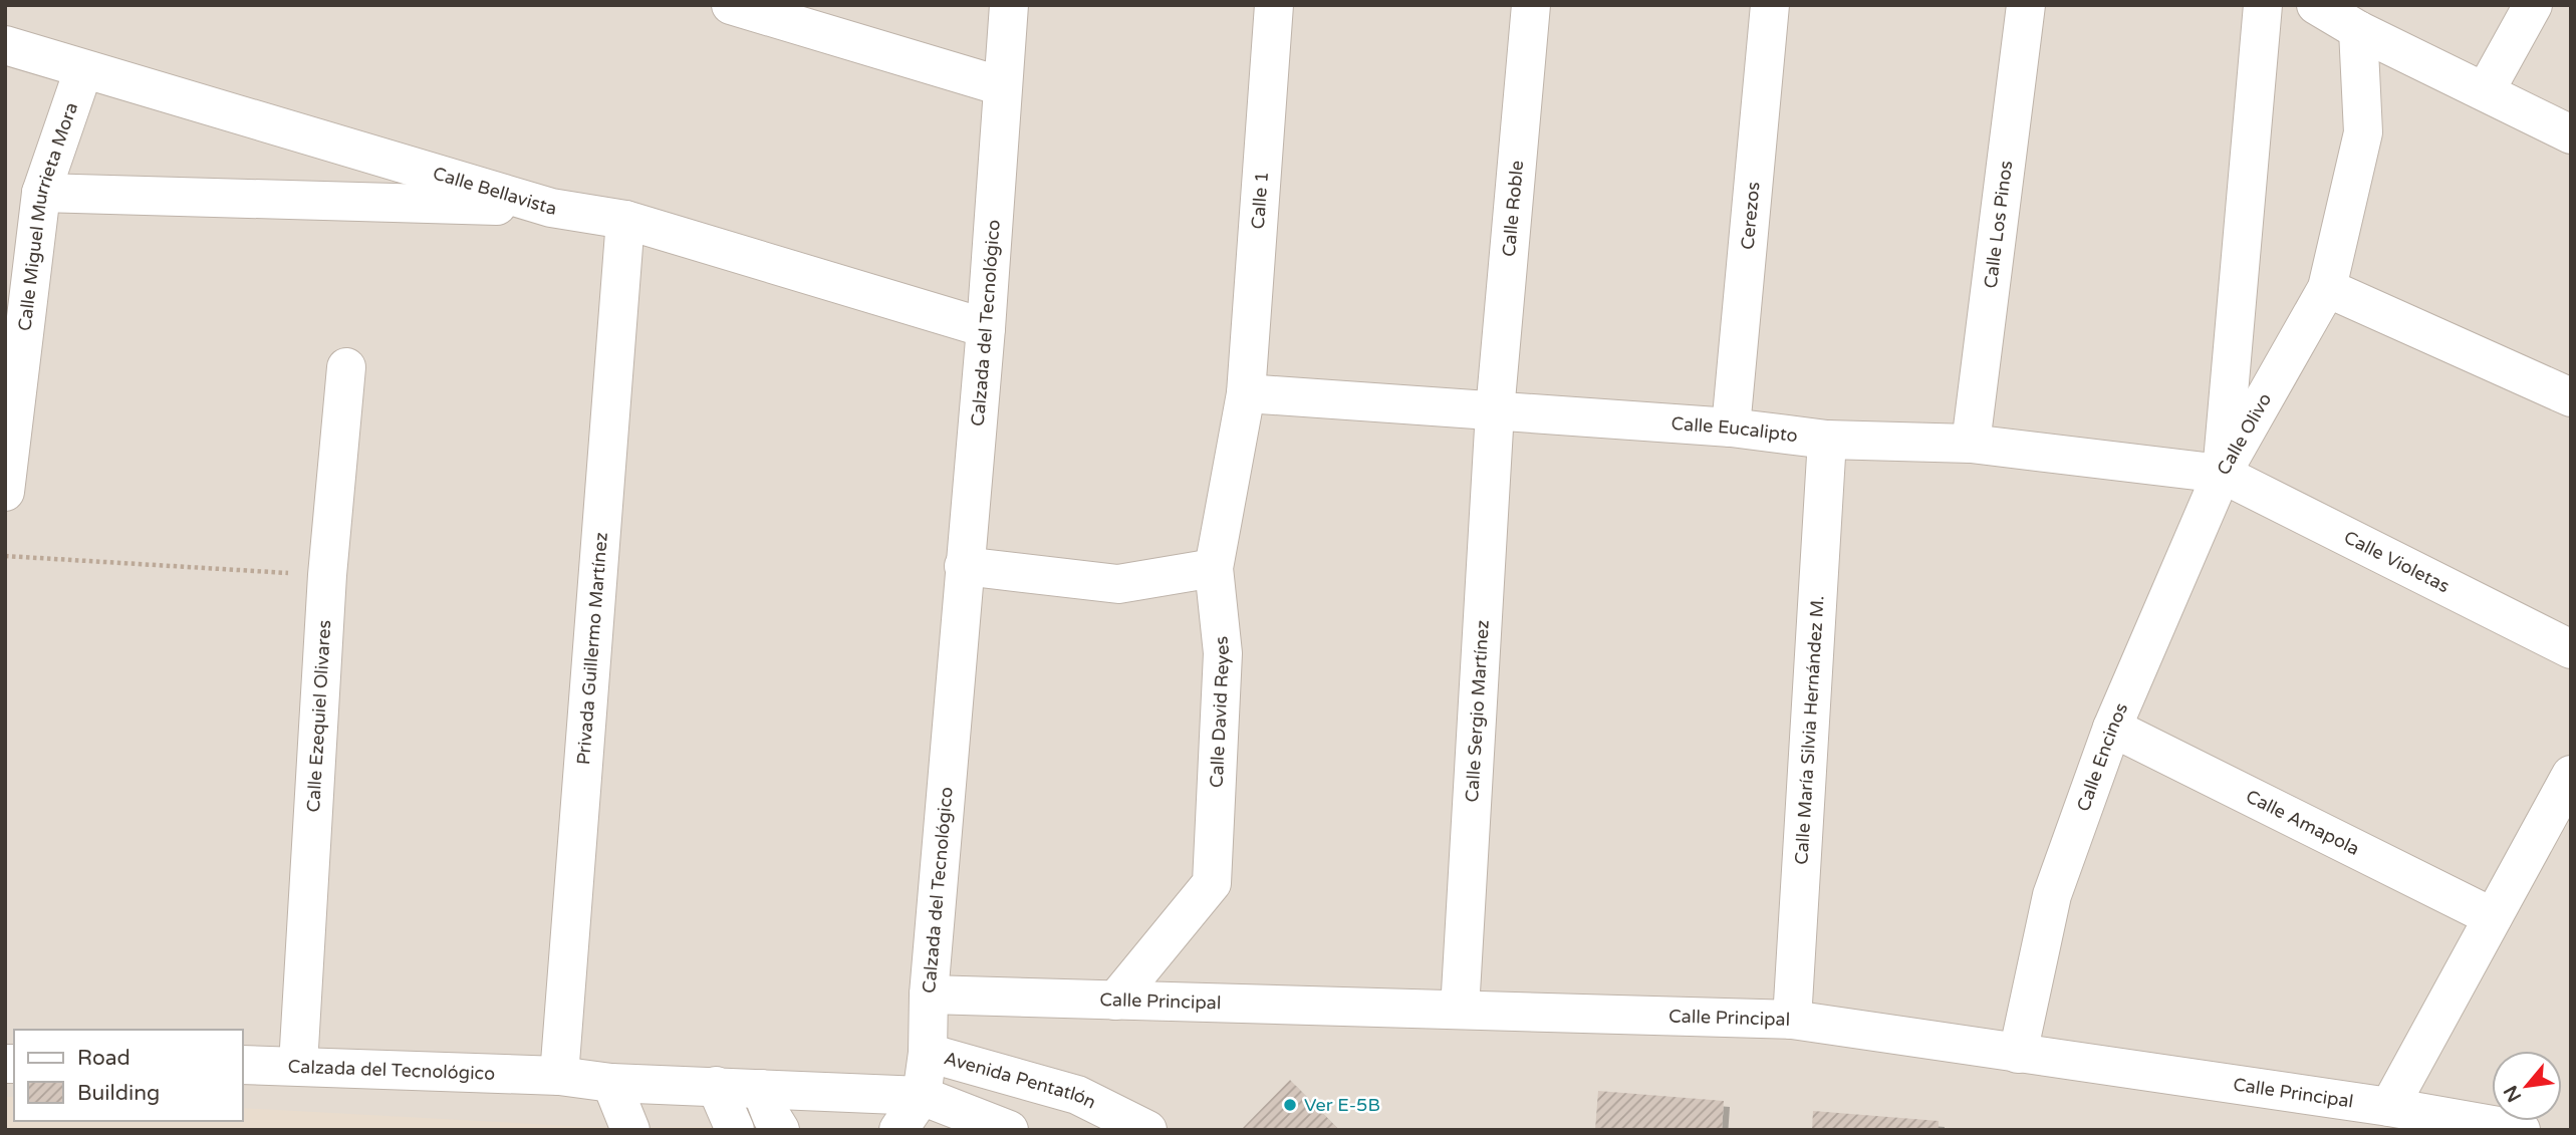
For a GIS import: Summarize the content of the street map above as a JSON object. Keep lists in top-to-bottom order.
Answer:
{
  "streets": {
    "street": [
      "Calle Bellavista",
      "Calle 1",
      "Calle Roble",
      "Cerezos",
      "Calle Miguel Murrieta Mora",
      "Calle Los Pinos",
      "Calzada del Tecnológico",
      "Calle Olivo",
      "Calle Eucalipto",
      "Calle Violetas",
      "Privada Guillermo Martínez",
      "Calle Sergio Martínez",
      "Calle David Reyes",
      "Calle Ezequiel Olivares",
      "Calle María Silvia Hernández M.",
      "Calle Encinos",
      "Calle Amapola",
      "Calle Principal",
      "Avenida Pentatlón"
    ]
  },
  "crossings": [
    ["Calle Bellavista", "Calle Miguel Murrieta Mora"],
    ["Calle Bellavista", "Calzada del Tecnológico"],
    ["Calle Bellavista", "Privada Guillermo Martínez"],
    ["Calle 1", "Calle Eucalipto"],
    ["Calle 1", "Calle David Reyes"],
    ["Calle Roble", "Calle Eucalipto"],
    ["Calle Roble", "Calle Sergio Martínez"],
    ["Cerezos", "Calle Eucalipto"],
    ["Calle Los Pinos", "Calle Eucalipto"],
    ["Calzada del Tecnológico", "Privada Guillermo Martínez"],
    ["Calzada del Tecnológico", "Calle Ezequiel Olivares"],
    ["Calzada del Tecnológico", "Calle Principal"],
    ["Calzada del Tecnológico", "Avenida Pentatlón"],
    ["Calle Olivo", "Calle Eucalipto"],
    ["Calle Olivo", "Calle Violetas"],
    ["Calle Olivo", "Calle Encinos"],
    ["Calle Eucalipto", "Calle Violetas"],
    ["Calle Eucalipto", "Calle Sergio Martínez"],
    ["Calle Eucalipto", "Calle David Reyes"],
    ["Calle Eucalipto", "Calle María Silvia Hernández M."],
    ["Calle Eucalipto", "Calle Encinos"],
    ["Calle Violetas", "Calle Encinos"],
    ["Calle Sergio Martínez", "Calle Principal"],
    ["Calle David Reyes", "Calle Principal"],
    ["Calle María Silvia Hernández M.", "Calle Principal"],
    ["Calle Encinos", "Calle Amapola"],
    ["Calle Encinos", "Calle Principal"]
  ],
  "places": ["Ver E-5B"],
  "legend": ["Road", "Building"],
  "north": "bottom left"
}
